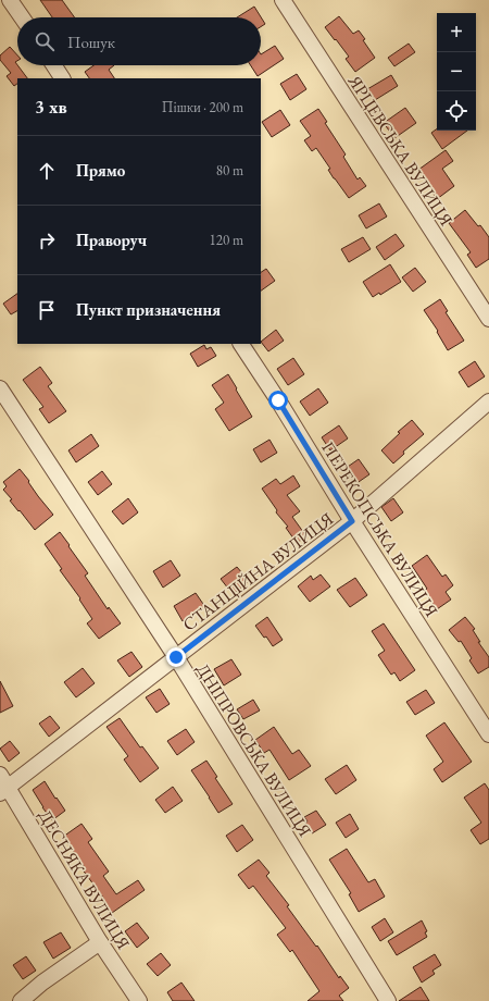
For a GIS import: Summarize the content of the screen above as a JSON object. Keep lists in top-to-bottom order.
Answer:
{
  "streets": {
    "street": [
      "ЯРЦЕВСЬКА ВУЛИЦЯ",
      "ПЕРЕКОПСЬКА ВУЛИЦЯ",
      "СТАНЦІЙНА ВУЛИЦЯ",
      "ДНІПРОВСЬКА ВУЛИЦЯ",
      "ДЕСНЯКА ВУЛИЦЯ"
    ]
  },
  "crossings": [
    ["ПЕРЕКОПСЬКА ВУЛИЦЯ", "СТАНЦІЙНА ВУЛИЦЯ"],
    ["СТАНЦІЙНА ВУЛИЦЯ", "ДНІПРОВСЬКА ВУЛИЦЯ"],
    ["СТАНЦІЙНА ВУЛИЦЯ", "ДЕСНЯКА ВУЛИЦЯ"]
  ],
  "page": {
    "map_buttons": ["+", "−"],
    "search": "Пошук",
    "heading": ["3 хв", "Пішки · 200 m"],
    "list": [
      ["Прямо", "80 m"],
      ["Праворуч", "120 m"],
      "Пункт призначення"
    ]
  }
}
